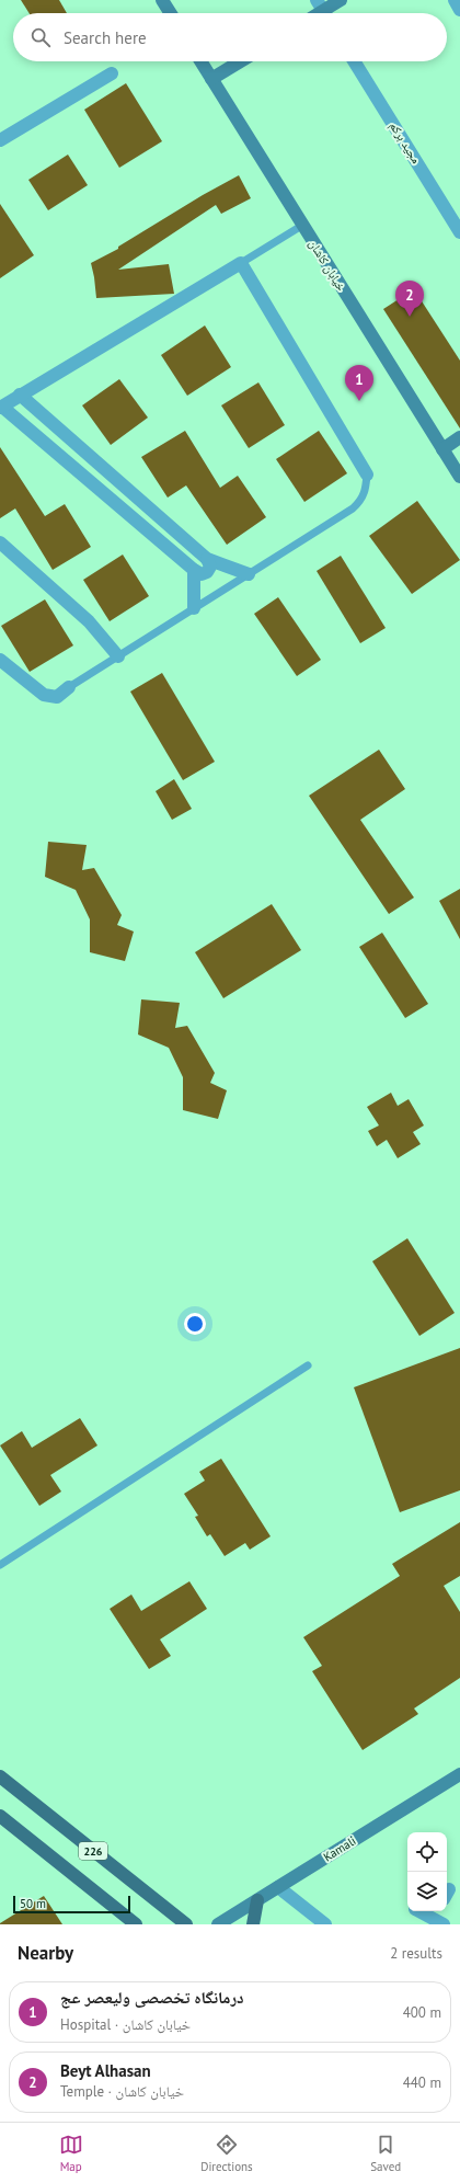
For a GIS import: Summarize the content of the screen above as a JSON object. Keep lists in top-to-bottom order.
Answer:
{
  "streets": {
    "main road": ["226"],
    "street": ["مجید برکم", "خیابان کاشان", "Kamali"]
  },
  "scale_bar": "50 m",
  "page": {
    "search": "Search here",
    "pins": ["2", "1"],
    "scale": "50 m",
    "heading": ["Nearby", "2 results"],
    "list": [
      {
        "mark": "1",
        "name": "درمانگاه تخصصی ولیعصر عج",
        "note": "Hospital · خیابان کاشان",
        "value": "400 m"
      },
      {
        "mark": "2",
        "name": "Beyt Alhasan",
        "note": "Temple · خیابان کاشان",
        "value": "440 m"
      }
    ],
    "nav": ["Map", "Directions", "Saved"]
  }
}
